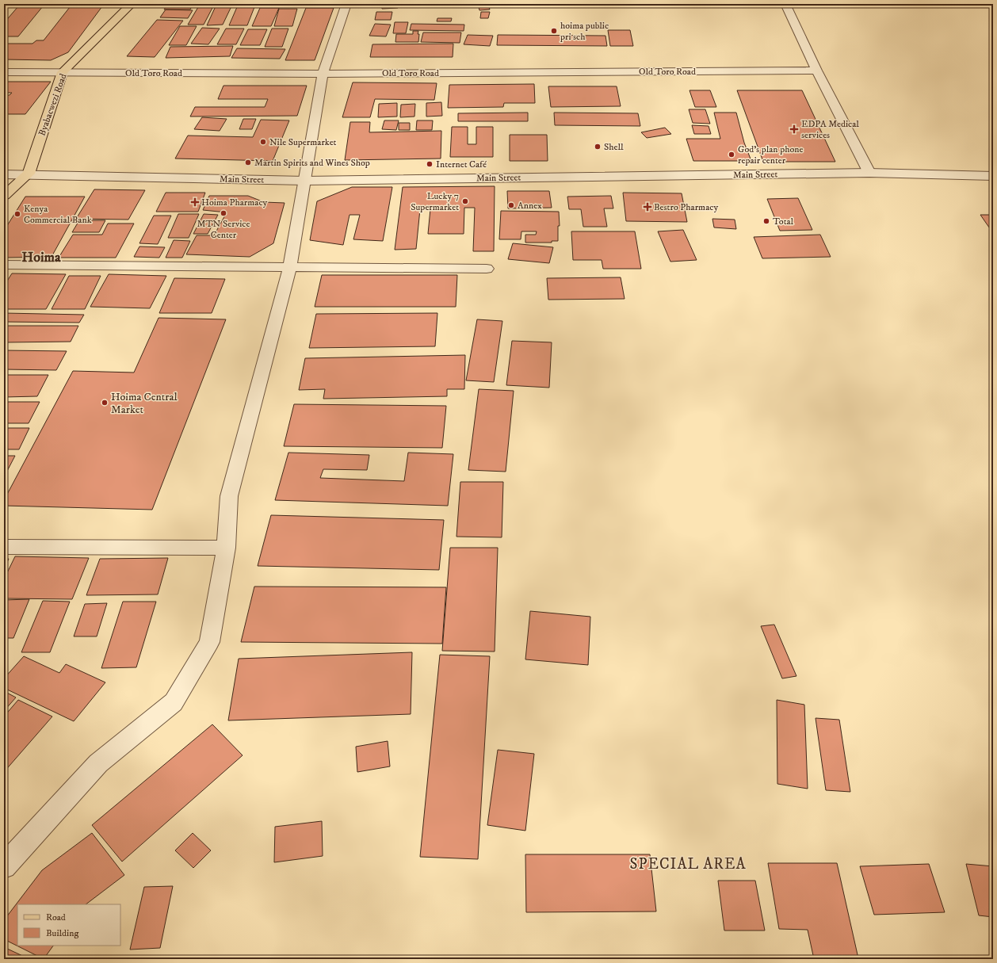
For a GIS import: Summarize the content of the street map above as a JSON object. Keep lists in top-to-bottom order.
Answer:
{
  "streets": {
    "main road": ["Byabacwezi Road"],
    "street": ["Old Toro Road", "Main Street"]
  },
  "crossings": [
    ["Old Toro Road", "Byabacwezi Road"],
    ["Byabacwezi Road", "Main Street"]
  ],
  "districts": ["Hoima", "SPECIAL AREA"],
  "places": {
    "other": [
      "hoima public pri sch",
      "Nile Supermarket",
      "Shell",
      "God’s plan phone repair center",
      "Martin Spirits and Wines Shop",
      "Internet Café",
      "Lucky 7 Supermarket",
      "Annex",
      "MTN Service Center",
      "Kenya Commercial Bank",
      "Total",
      "Hoima Central Market"
    ],
    "health": ["EDPA Medical services", "Hoima Pharmacy", "Bestro Pharmacy"]
  },
  "legend": ["Road", "Building"]
}
